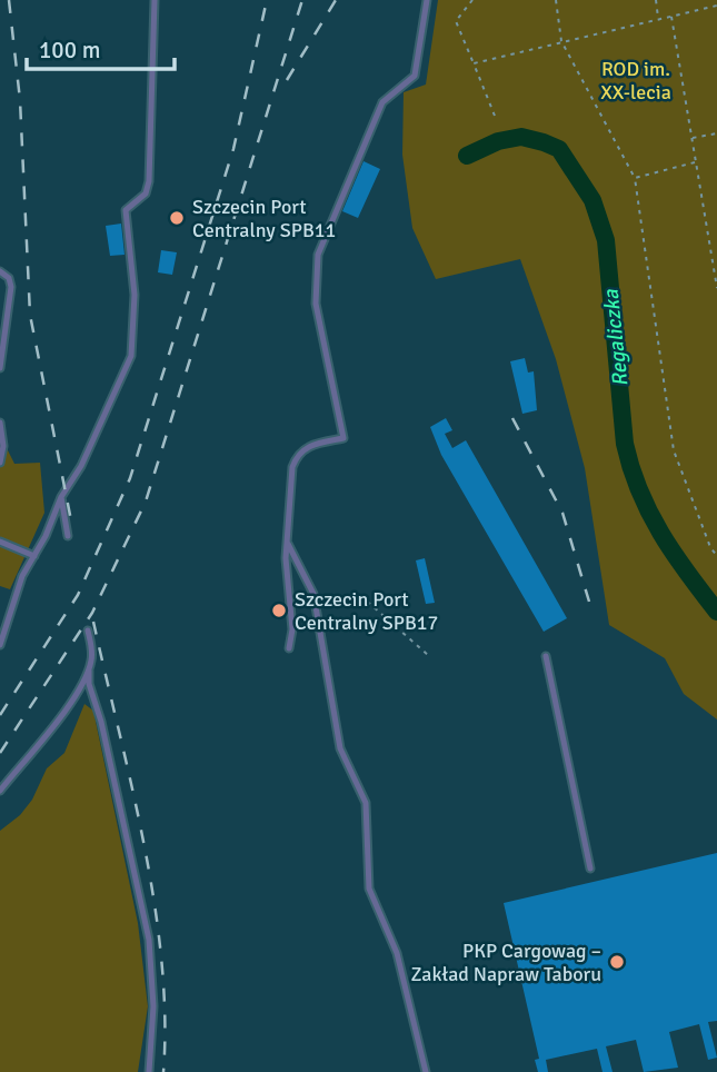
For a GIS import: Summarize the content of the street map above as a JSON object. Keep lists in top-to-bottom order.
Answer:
{
  "water": ["Regaliczka"],
  "parks": ["ROD im. XX-lecia"],
  "places": ["Szczecin Port Centralny SPB11", "Szczecin Port Centralny SPB17", "PKP Cargowag – Zakład Napraw Taboru"],
  "scale_bar": "100 m"
}
